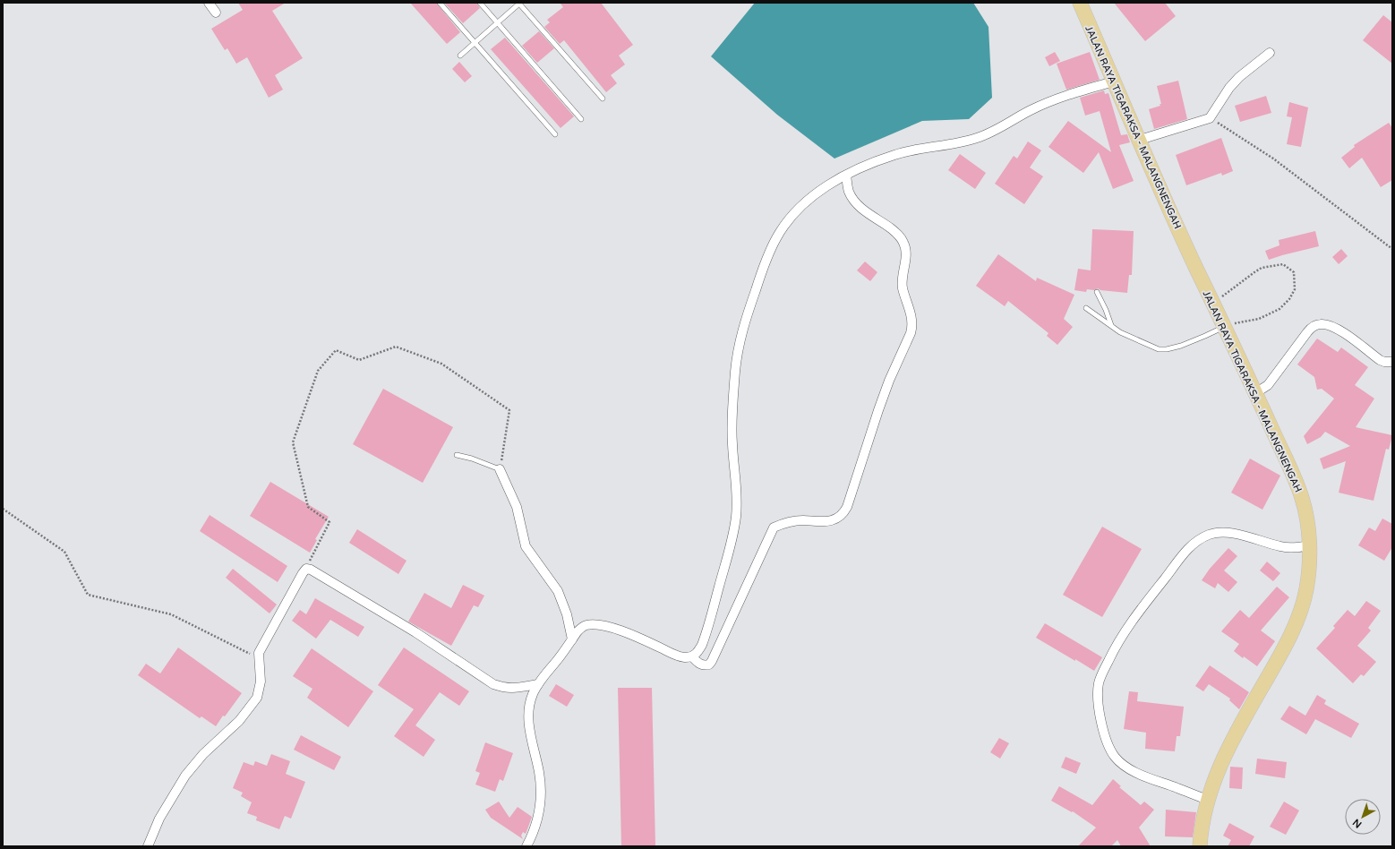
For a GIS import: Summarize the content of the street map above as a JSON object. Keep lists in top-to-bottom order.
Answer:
{
  "streets": {
    "main road": ["JALAN RAYA TIGARAKSA - MALANGNENGAH"]
  },
  "north": "bottom left"
}
